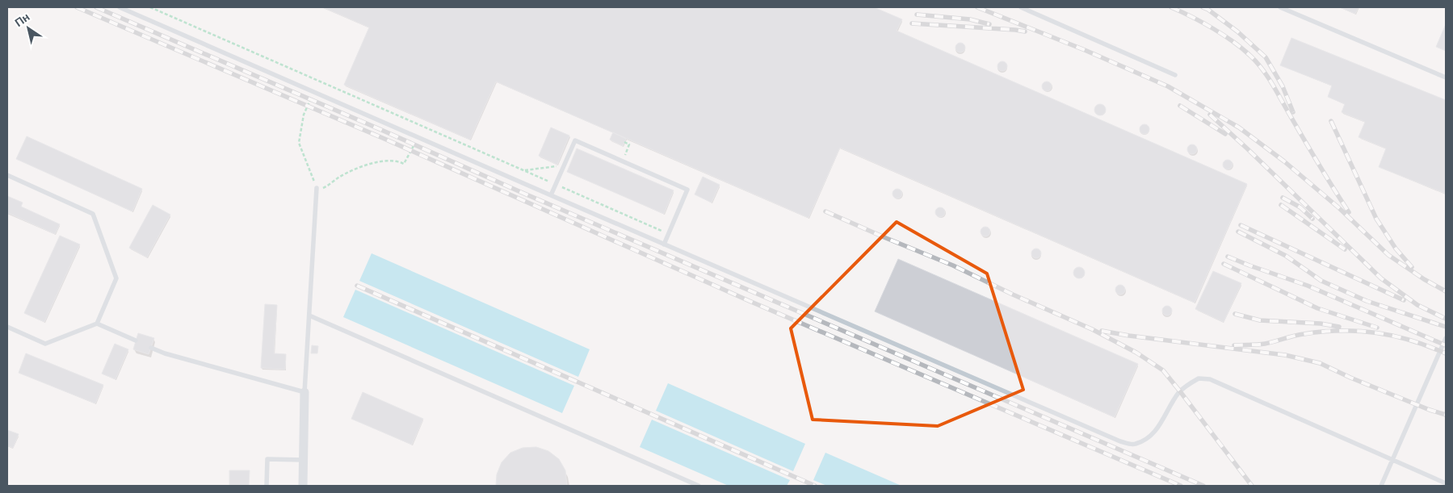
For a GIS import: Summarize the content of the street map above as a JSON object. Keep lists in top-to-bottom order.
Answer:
{
  "north": "top left"
}
